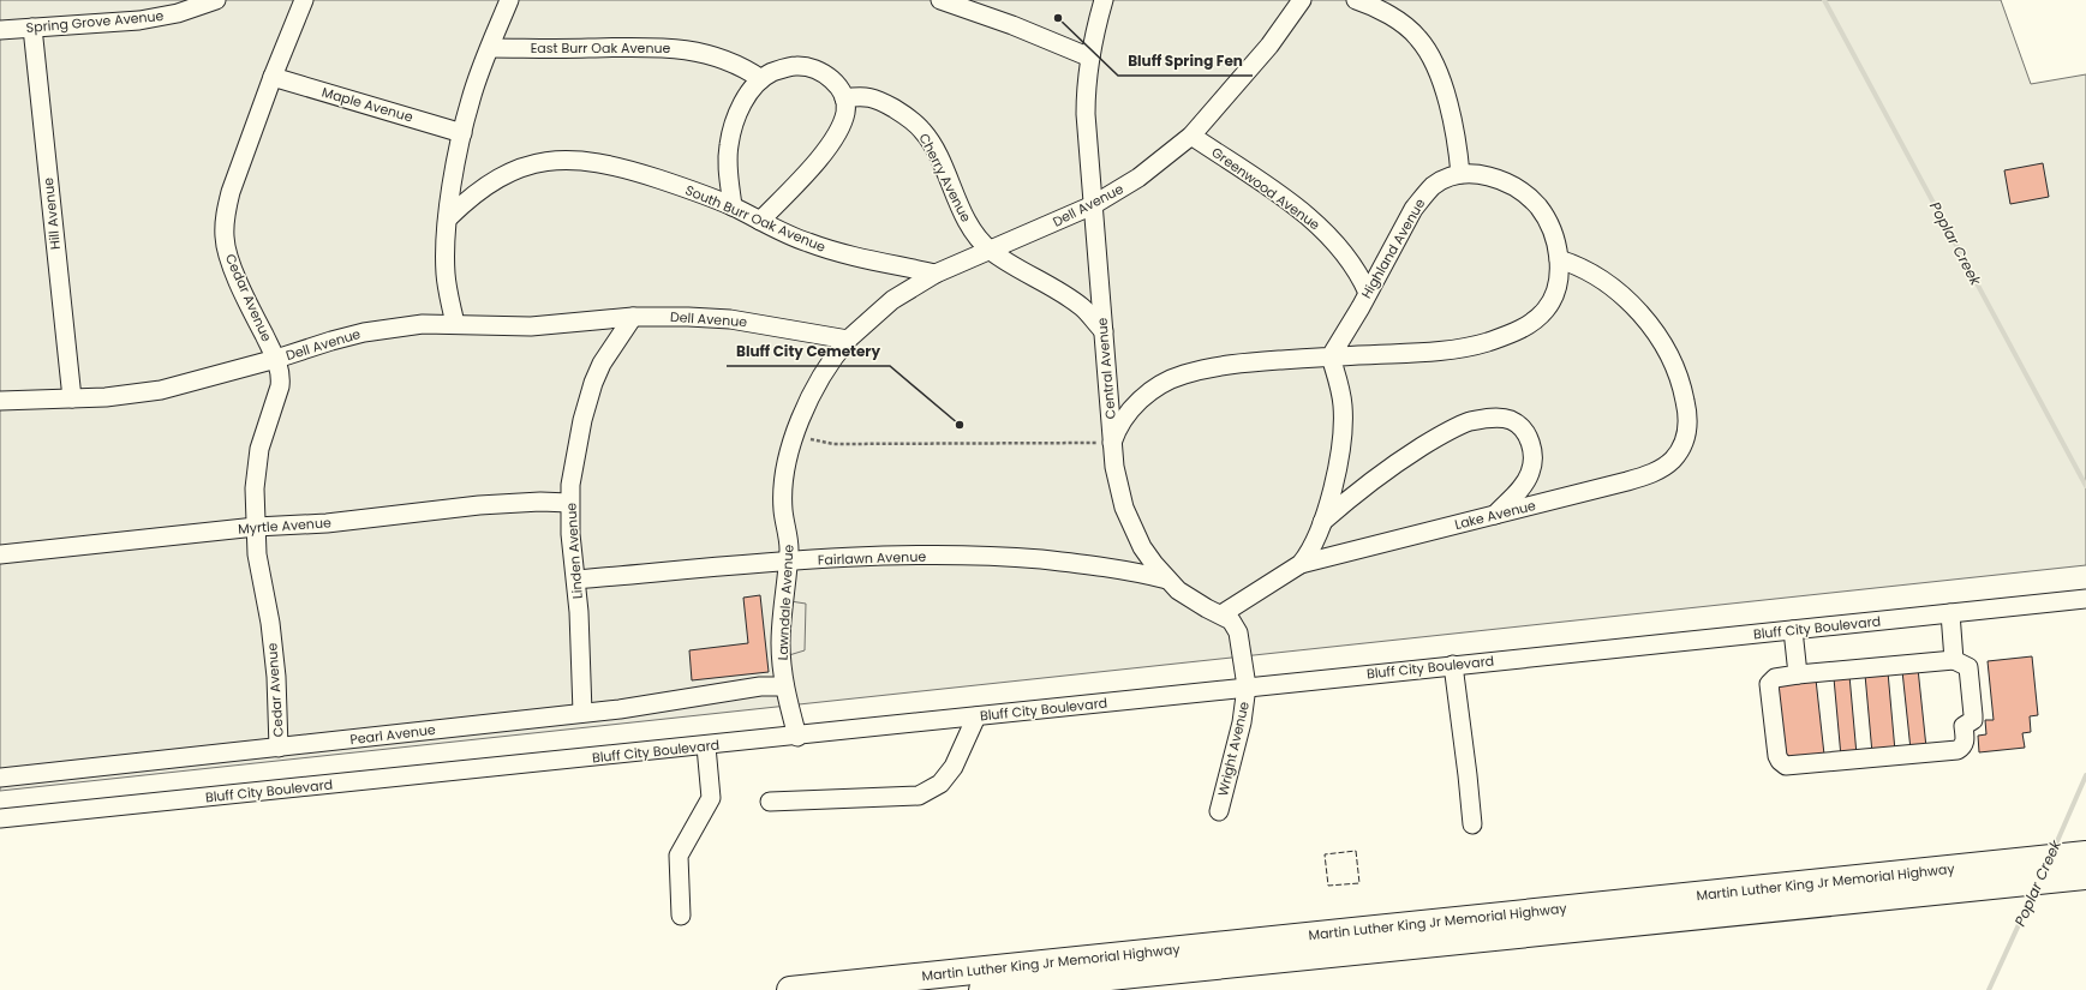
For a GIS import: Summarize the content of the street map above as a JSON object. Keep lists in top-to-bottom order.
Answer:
{
  "streets": {
    "highway": ["Martin Luther King Jr Memorial Highway"],
    "street": [
      "Spring Grove Avenue",
      "East Burr Oak Avenue",
      "Maple Avenue",
      "Cherry Avenue",
      "Greenwood Avenue",
      "Dell Avenue",
      "Hill Avenue",
      "South Burr Oak Avenue",
      "Highland Avenue",
      "Cedar Avenue",
      "Central Avenue",
      "Lake Avenue",
      "Myrtle Avenue",
      "Linden Avenue",
      "Fairlawn Avenue",
      "Lawndale Avenue",
      "Bluff City Boulevard",
      "Pearl Avenue",
      "Wright Avenue"
    ]
  },
  "crossings": [
    ["Spring Grove Avenue", "Hill Avenue"],
    ["Maple Avenue", "Cedar Avenue"],
    ["Cherry Avenue", "Dell Avenue"],
    ["Cherry Avenue", "Central Avenue"],
    ["Greenwood Avenue", "Dell Avenue"],
    ["Greenwood Avenue", "Highland Avenue"],
    ["Dell Avenue", "Hill Avenue"],
    ["Dell Avenue", "South Burr Oak Avenue"],
    ["Dell Avenue", "Cedar Avenue"],
    ["Dell Avenue", "Central Avenue"],
    ["Dell Avenue", "Linden Avenue"],
    ["Dell Avenue", "Lawndale Avenue"],
    ["Highland Avenue", "Central Avenue"],
    ["Highland Avenue", "Lake Avenue"],
    ["Cedar Avenue", "Myrtle Avenue"],
    ["Cedar Avenue", "Pearl Avenue"],
    ["Central Avenue", "Fairlawn Avenue"],
    ["Central Avenue", "Bluff City Boulevard"],
    ["Central Avenue", "Wright Avenue"],
    ["Myrtle Avenue", "Linden Avenue"],
    ["Linden Avenue", "Fairlawn Avenue"],
    ["Linden Avenue", "Pearl Avenue"],
    ["Fairlawn Avenue", "Lawndale Avenue"],
    ["Lawndale Avenue", "Bluff City Boulevard"],
    ["Lawndale Avenue", "Pearl Avenue"],
    ["Bluff City Boulevard", "Wright Avenue"]
  ],
  "water": ["Poplar Creek"],
  "places": ["Bluff Spring Fen", "Bluff City Cemetery"]
}
